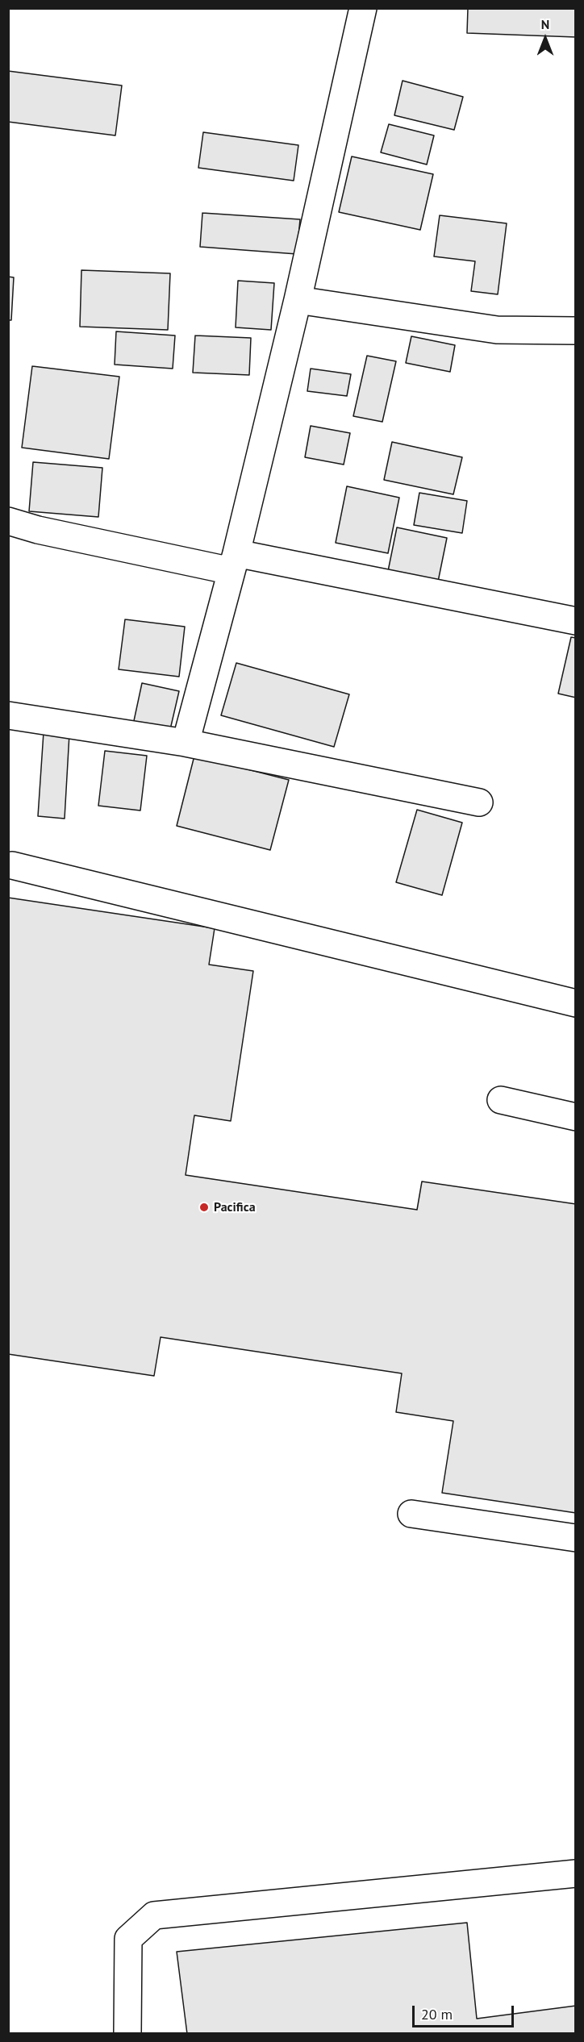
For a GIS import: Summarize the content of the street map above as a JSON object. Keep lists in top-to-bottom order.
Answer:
{
  "places": ["Pacifica"],
  "scale_bar": "20 m",
  "north": "top"
}
